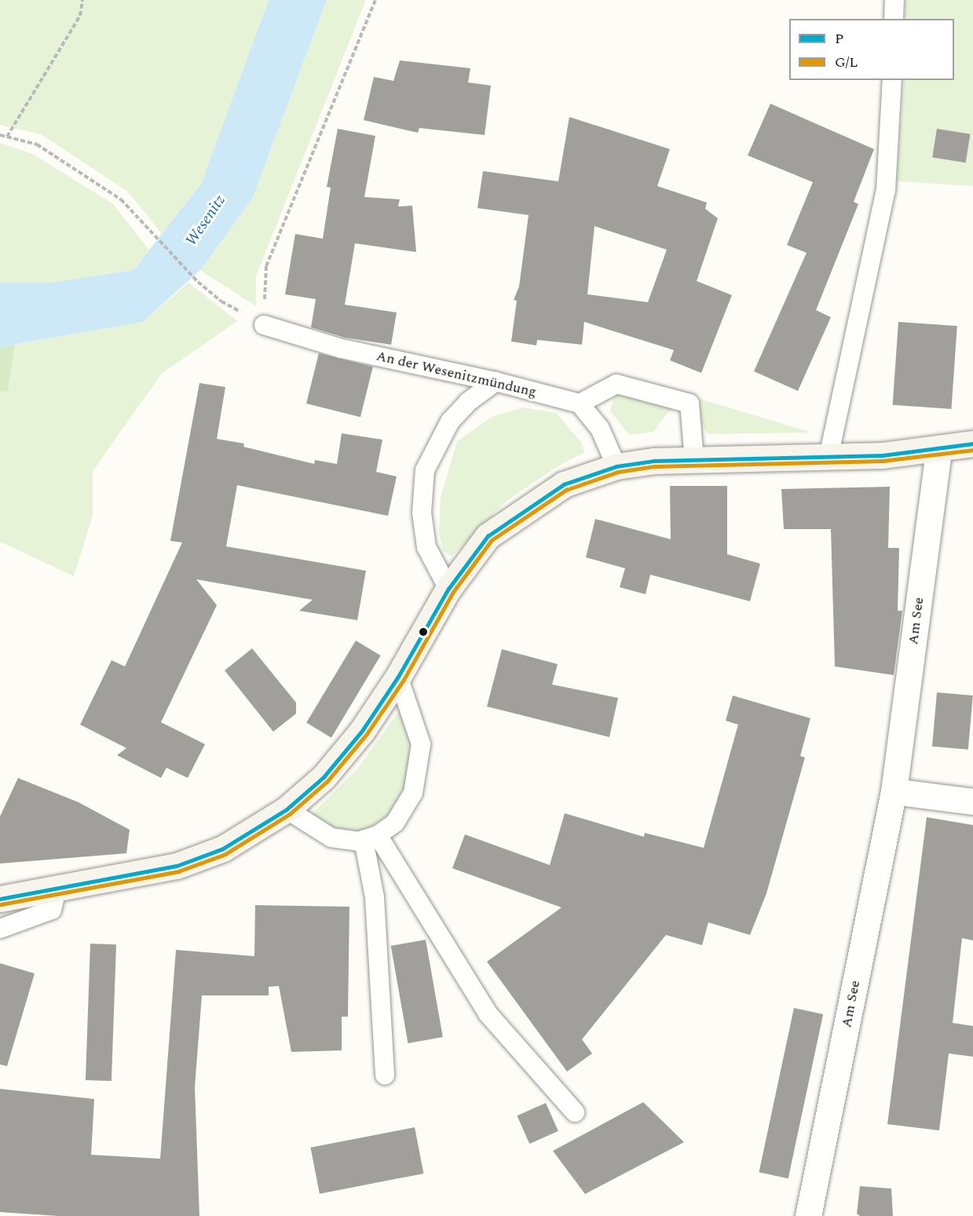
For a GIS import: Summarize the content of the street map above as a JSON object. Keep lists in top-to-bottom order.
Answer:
{
  "streets": {
    "street": ["Am See"],
    "lane": ["An der Wesenitzmündung"]
  },
  "water": ["Wesenitz"],
  "lines": ["transit line P", "transit line G/L"],
  "legend": ["P", "G/L"]
}
